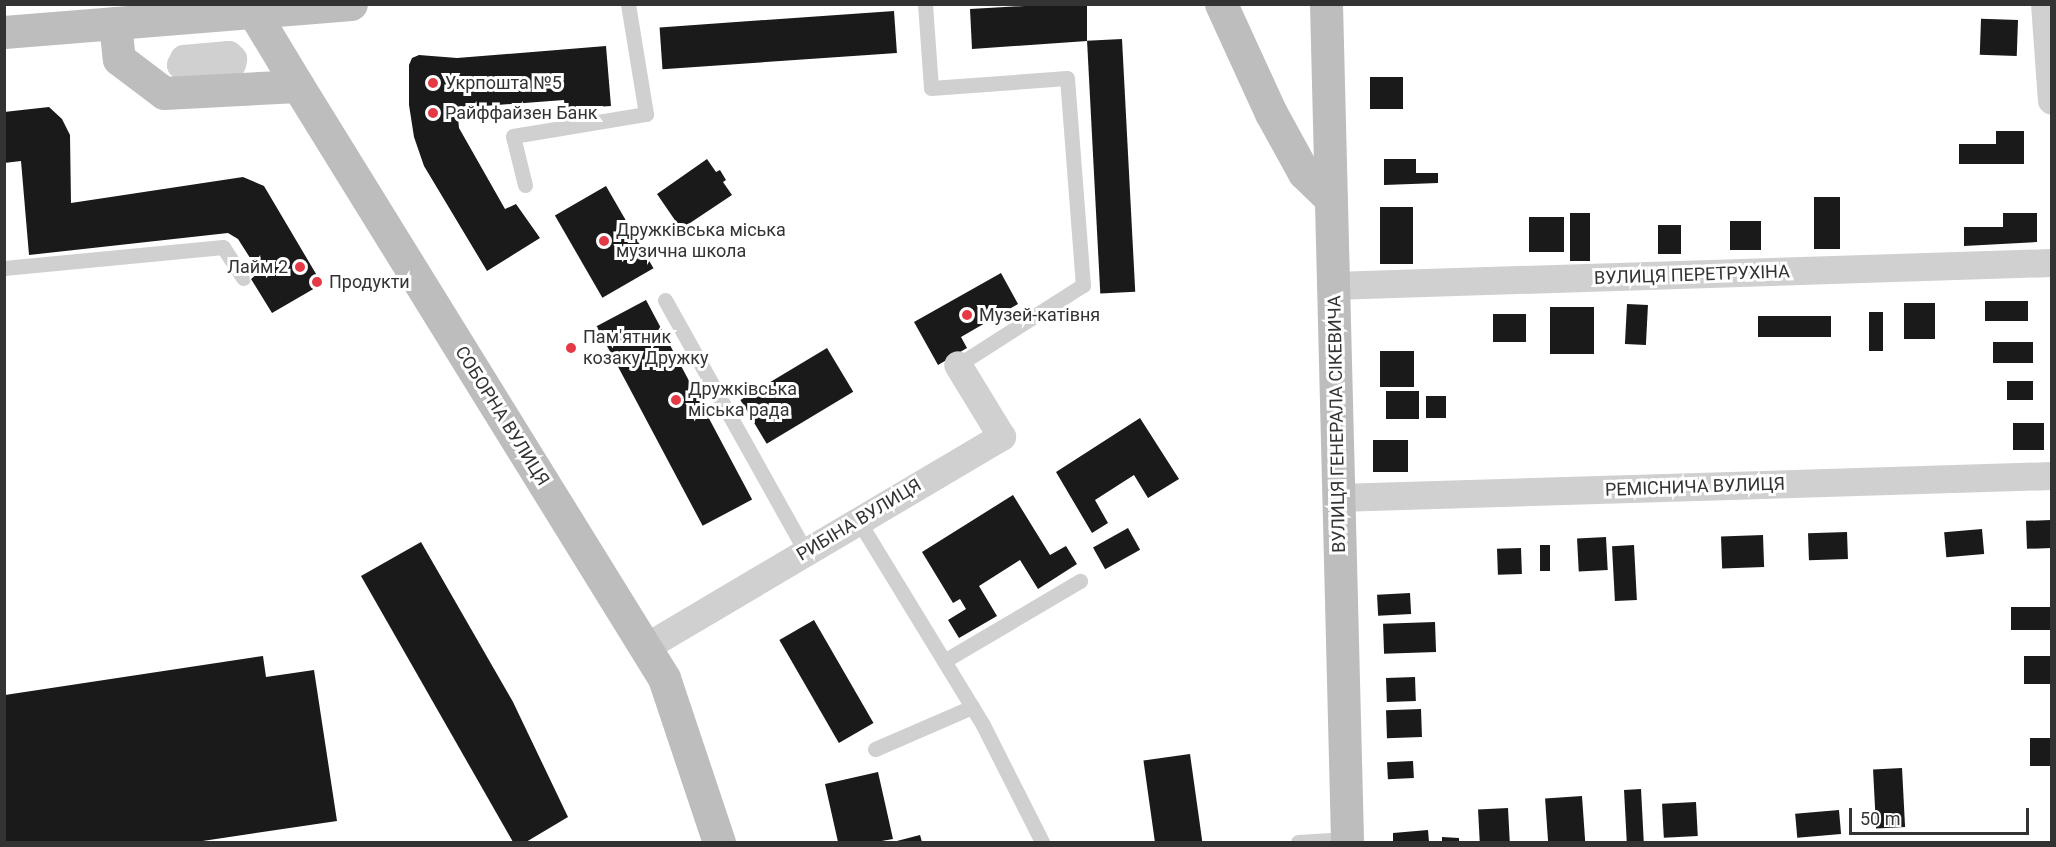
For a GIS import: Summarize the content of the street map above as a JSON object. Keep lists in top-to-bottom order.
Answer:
{
  "streets": {
    "street": [
      "ВУЛИЦЯ ПЕРЕТРУХІНА",
      "СОБОРНА ВУЛИЦЯ",
      "ВУЛИЦЯ ГЕНЕРАЛА СІКЕВИЧА",
      "РЕМІСНИЧА ВУЛИЦЯ",
      "РИБІНА ВУЛИЦЯ"
    ]
  },
  "crossings": [
    ["ВУЛИЦЯ ПЕРЕТРУХІНА", "ВУЛИЦЯ ГЕНЕРАЛА СІКЕВИЧА"],
    ["СОБОРНА ВУЛИЦЯ", "РИБІНА ВУЛИЦЯ"],
    ["ВУЛИЦЯ ГЕНЕРАЛА СІКЕВИЧА", "РЕМІСНИЧА ВУЛИЦЯ"]
  ],
  "places": [
    "Укрпошта №5",
    "Райффайзен Банк",
    "Дружківська міська музична школа",
    "Лайм 2",
    "Продукти",
    "Музей-катівня",
    "Пам'ятник козаку Дружку",
    "Дружківська міська рада"
  ],
  "scale_bar": "50 m"
}
